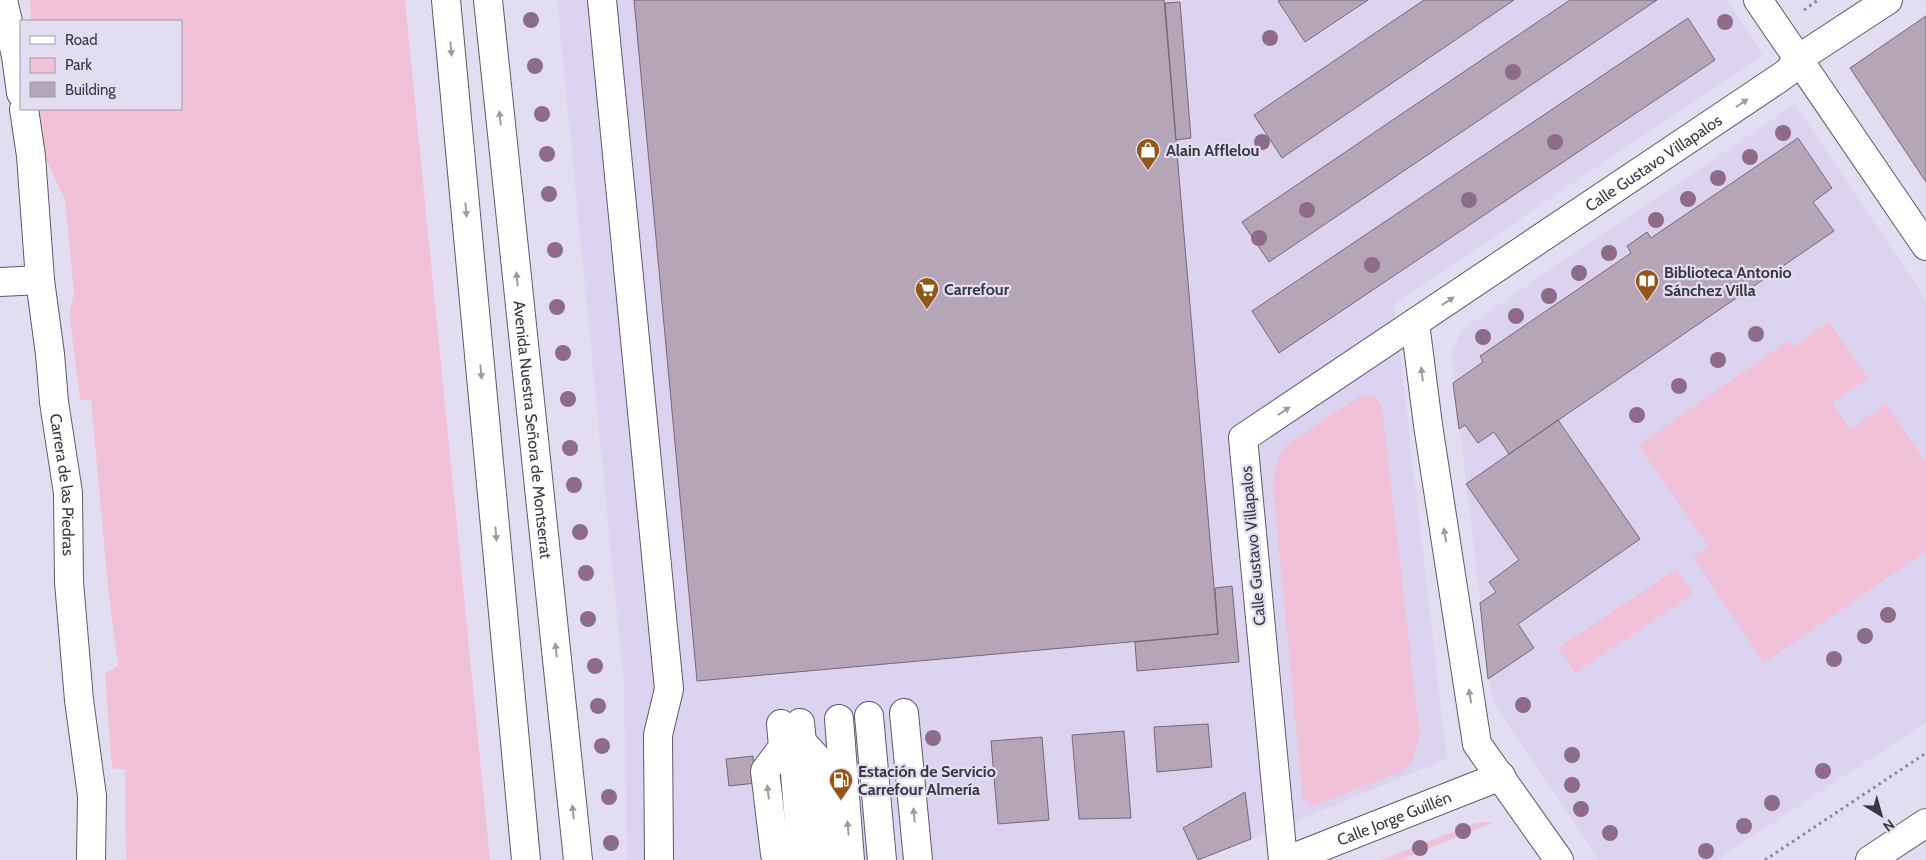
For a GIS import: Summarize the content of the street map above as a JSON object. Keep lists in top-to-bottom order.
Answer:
{
  "streets": {
    "street": [
      "Calle Gustavo Villapalos",
      "Avenida Nuestra Señora de Montserrat",
      "Carrera de las Piedras",
      "Calle Jorge Guillén"
    ]
  },
  "one_way": ["Calle Gustavo Villapalos"],
  "places": {
    "shop": ["Alain Afflelou"],
    "library": ["Biblioteca Antonio Sánchez Villa"],
    "supermarket": ["Carrefour"],
    "fuel station": ["Estación de Servicio Carrefour Almería"]
  },
  "legend": ["Road", "Park", "Building"],
  "north": "bottom right"
}
